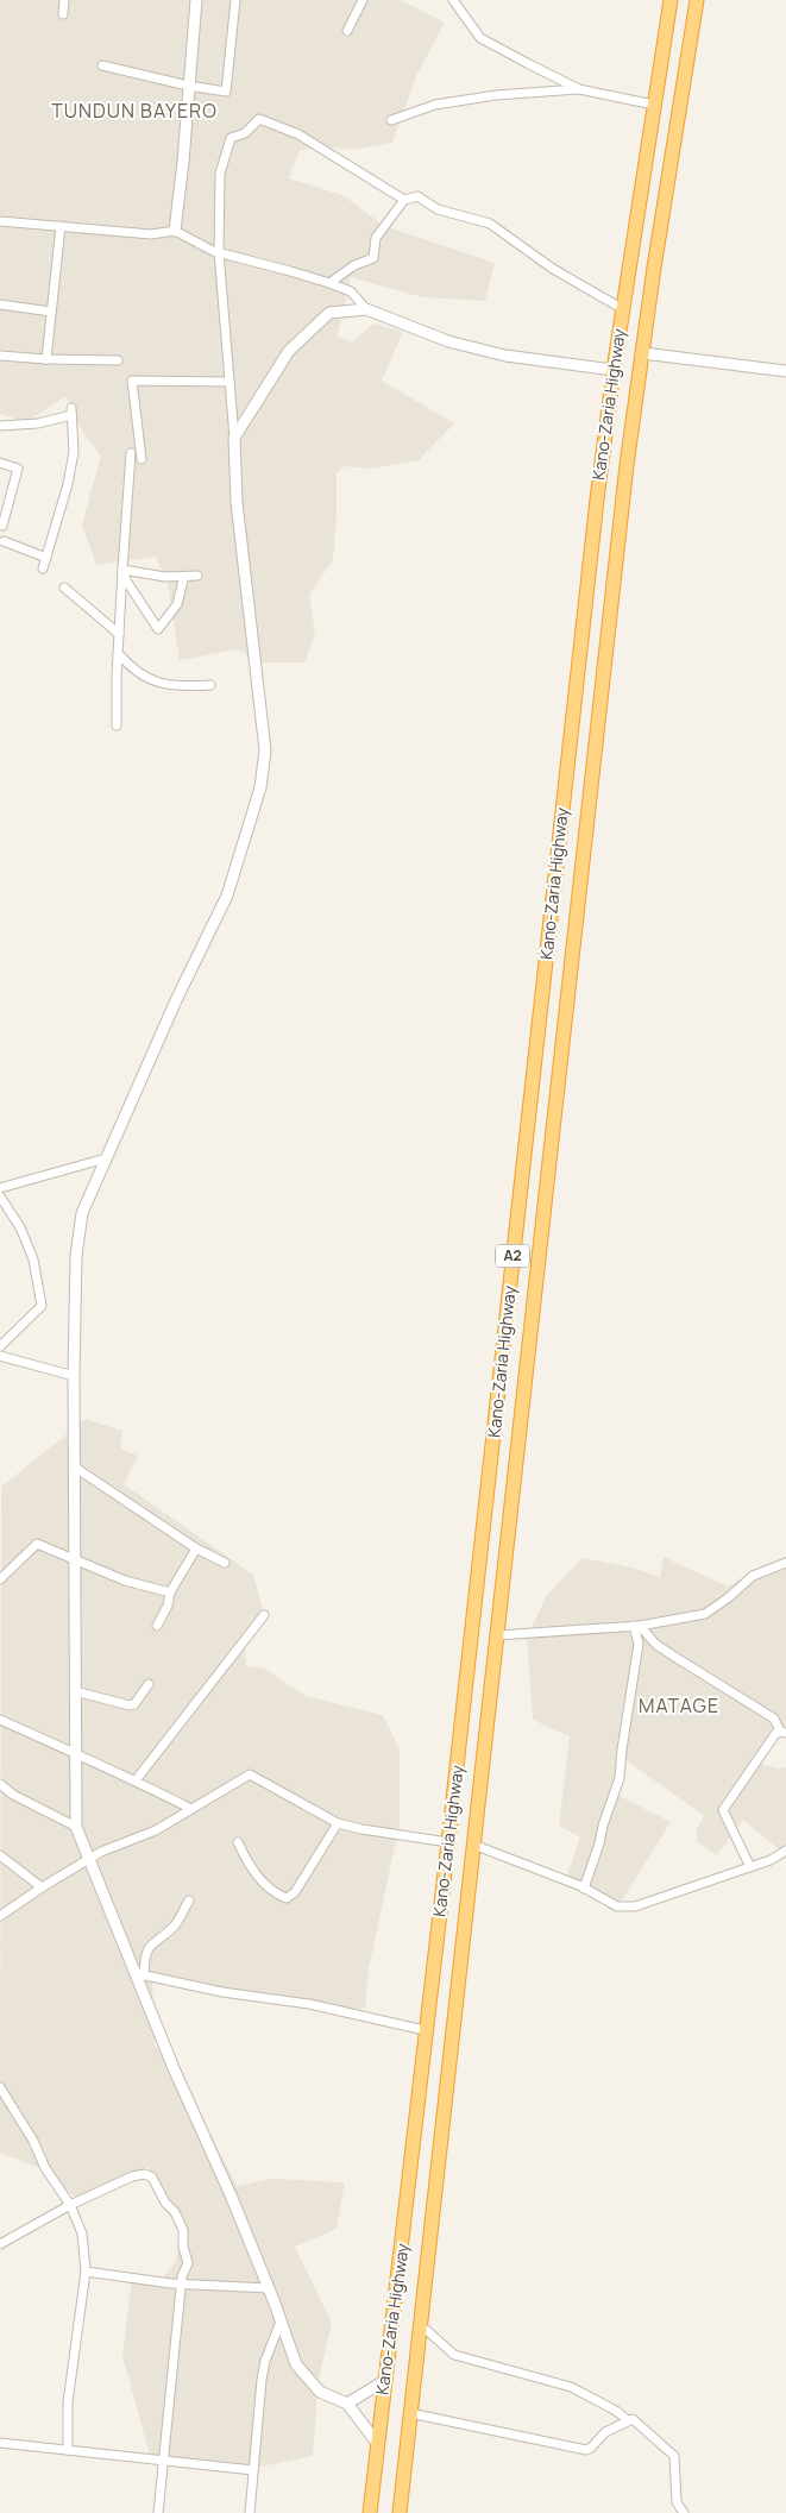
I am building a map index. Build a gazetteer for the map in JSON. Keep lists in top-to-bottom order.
{
  "streets": {
    "highway": ["Kano-Zaria Highway", "A2"]
  },
  "districts": ["TUNDUN BAYERO", "MATAGE"]
}
